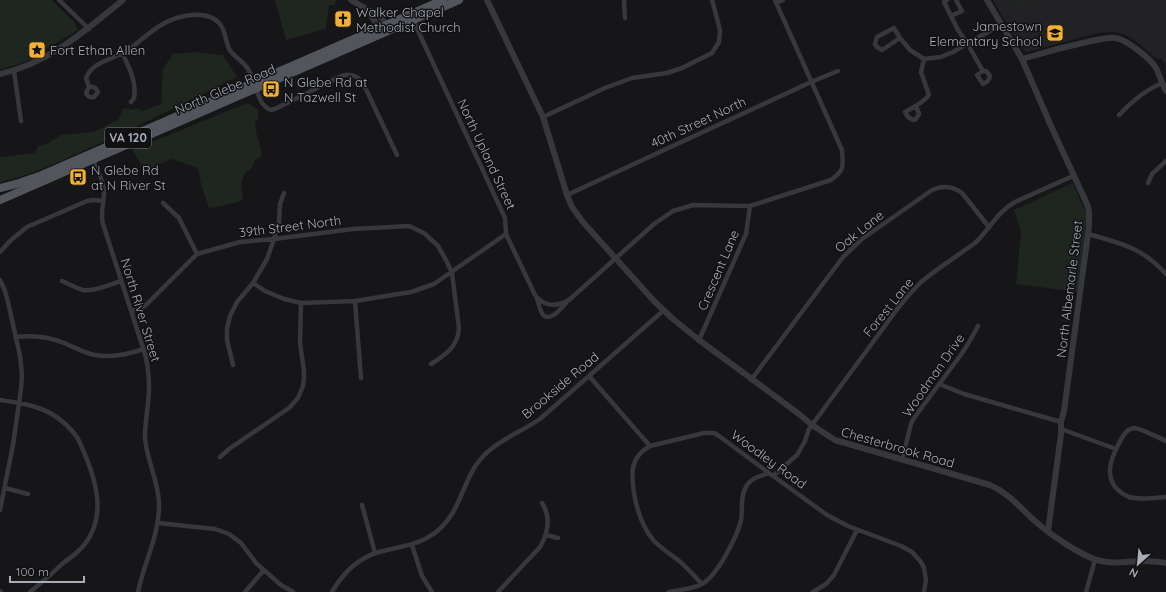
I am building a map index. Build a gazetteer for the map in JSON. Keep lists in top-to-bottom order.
{
  "streets": {
    "main road": ["North Glebe Road", "VA 120"],
    "street": [
      "40th Street North",
      "North Upland Street",
      "39th Street North",
      "Oak Lane",
      "Crescent Lane",
      "North Albemarle Street",
      "Forest Lane",
      "North River Street",
      "Woodman Drive",
      "Brookside Road",
      "Chesterbrook Road",
      "Woodley Road"
    ]
  },
  "crossings": [
    ["North Glebe Road", "North Upland Street"],
    ["North Glebe Road", "North River Street"],
    ["40th Street North", "North Upland Street"],
    ["40th Street North", "Chesterbrook Road"],
    ["North Upland Street", "Crescent Lane"],
    ["North Upland Street", "Chesterbrook Road"],
    ["39th Street North", "North River Street"],
    ["Oak Lane", "Forest Lane"],
    ["Oak Lane", "Chesterbrook Road"],
    ["Crescent Lane", "Chesterbrook Road"],
    ["North Albemarle Street", "Forest Lane"],
    ["North Albemarle Street", "Chesterbrook Road"],
    ["Forest Lane", "Chesterbrook Road"],
    ["Forest Lane", "Woodley Road"],
    ["Woodman Drive", "Chesterbrook Road"],
    ["Brookside Road", "Chesterbrook Road"]
  ],
  "places": {
    "church": ["Walker Chapel Methodist Church"],
    "school or university": ["Jamestown Elementary School"],
    "place": ["Fort Ethan Allen"],
    "bus stop": ["N Glebe Rd at N Tazwell St", "N Glebe Rd at N River St"]
  },
  "scale_bar": "100 m",
  "north": "bottom left"
}
